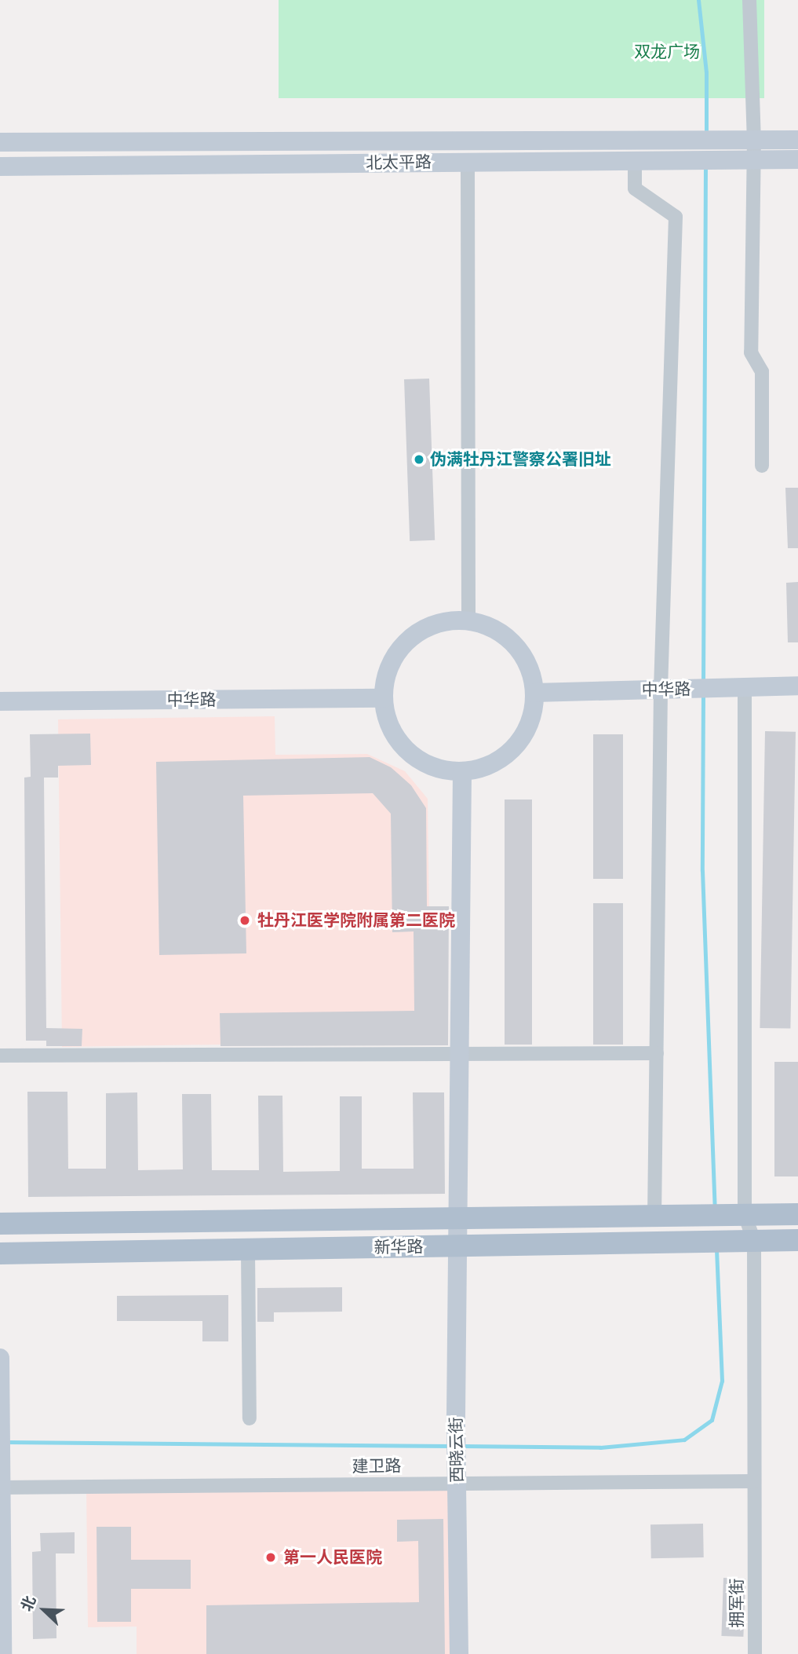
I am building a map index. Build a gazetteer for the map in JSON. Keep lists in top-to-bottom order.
{
  "streets": {
    "main road": ["新华路"],
    "street": [
      "北太平路",
      "中华路",
      "西晓云街",
      "建卫路",
      "拥军街"
    ]
  },
  "crossings": [
    ["中华路", "西晓云街"],
    ["中华路", "拥军街"],
    ["新华路", "西晓云街"],
    ["新华路", "拥军街"],
    ["西晓云街", "建卫路"],
    ["建卫路", "拥军街"]
  ],
  "parks": ["双龙广场"],
  "places": ["伪满牡丹江警察公署旧址", "牡丹江医学院附属第二医院", "第一人民医院"],
  "north": "top left"
}
